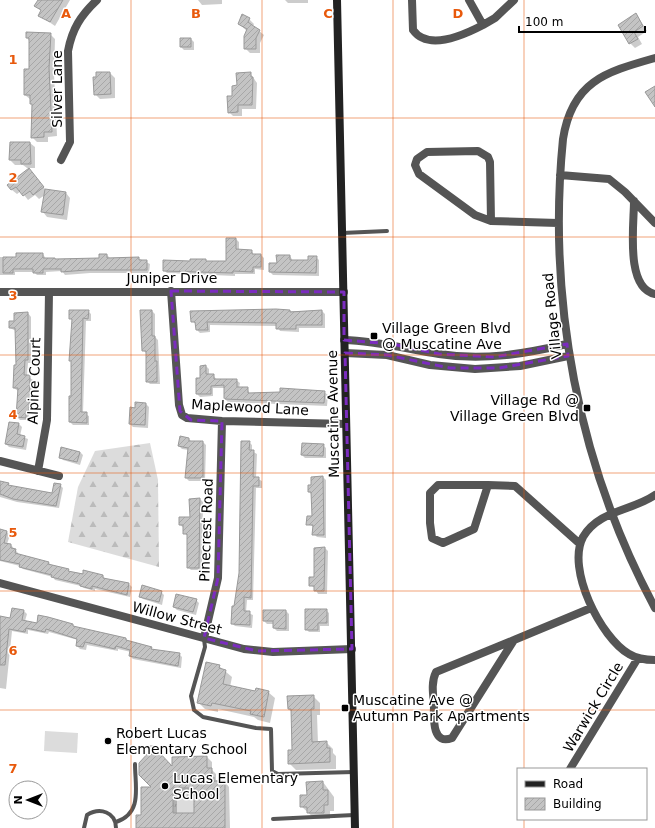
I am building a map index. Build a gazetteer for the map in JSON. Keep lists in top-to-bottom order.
{
  "streets": {
    "main road": ["Muscatine Avenue"],
    "street": [
      "Silver Lane",
      "Juniper Drive",
      "Village Road",
      "Alpine Court",
      "Maplewood Lane",
      "Pinecrest Road",
      "Willow Street",
      "Warwick Circle"
    ]
  },
  "crossings": [
    ["Juniper Drive", "Alpine Court"],
    ["Juniper Drive", "Maplewood Lane"],
    ["Juniper Drive", "Muscatine Avenue"],
    ["Maplewood Lane", "Muscatine Avenue"],
    ["Maplewood Lane", "Pinecrest Road"],
    ["Muscatine Avenue", "Willow Street"],
    ["Pinecrest Road", "Willow Street"]
  ],
  "places": {
    "transit": ["Village Green Blvd @ Muscatine Ave", "Village Rd @ Village Green Blvd", "Muscatine Ave @ Autumn Park Apartments"],
    "other": ["Robert Lucas Elementary School", "Lucas Elementary School"]
  },
  "legend": ["Road", "Building"],
  "scale_bar": "100 m",
  "north": "left",
  "grid": {
    "columns": [
      "A",
      "B",
      "C",
      "D"
    ],
    "rows": [
      "1",
      "2",
      "3",
      "4",
      "5",
      "6",
      "7"
    ]
  }
}
